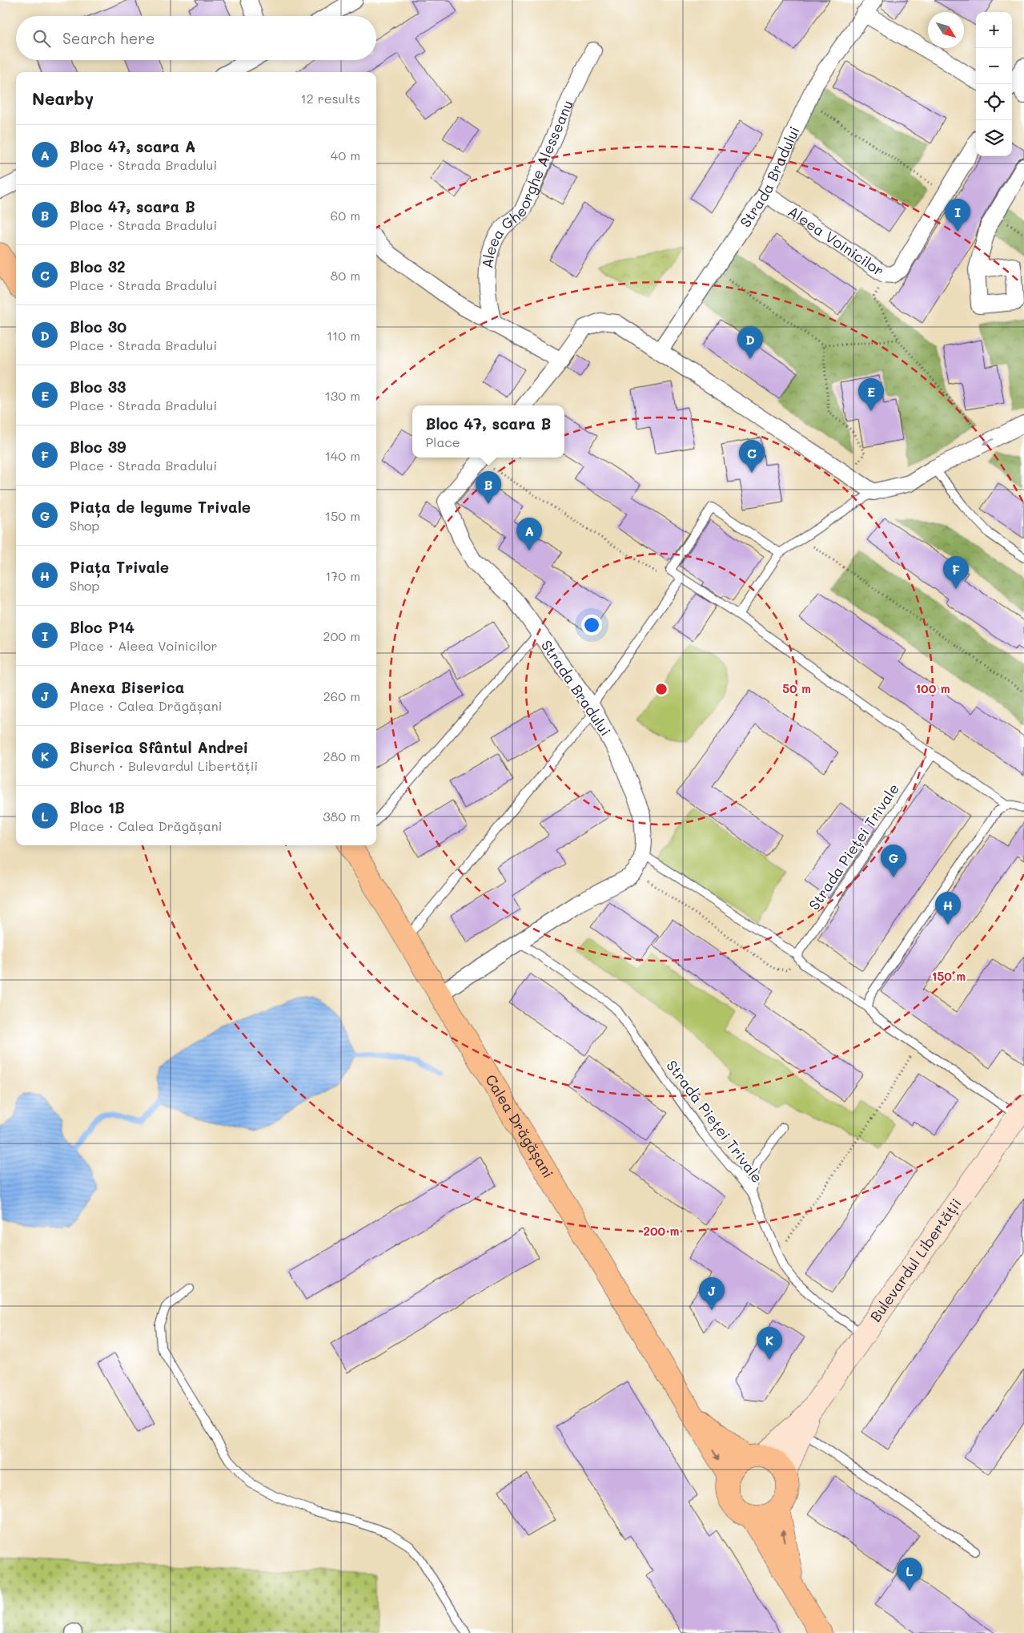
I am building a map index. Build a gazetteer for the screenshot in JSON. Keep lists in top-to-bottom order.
{
  "streets": {
    "main road": ["Calea Drăgășani", "Bulevardul Libertății"],
    "street": ["Strada Bradului", "Aleea Gheorghe Alesseanu", "Aleea Voinicilor"],
    "lane": ["Strada Pieței Trivale"]
  },
  "crossings": [
    ["Strada Bradului", "Aleea Voinicilor"],
    ["Strada Pieței Trivale", "Bulevardul Libertății"],
    ["Calea Drăgășani", "Bulevardul Libertății"]
  ],
  "north": "bottom right",
  "page": {
    "map_buttons": ["+", "−"],
    "search": "Search here",
    "heading": ["Nearby", "12 results"],
    "list": [
      {
        "mark": "A",
        "name": "Bloc 47, scara A",
        "note": "Place · Strada Bradului",
        "value": "40 m"
      },
      {
        "mark": "B",
        "name": "Bloc 47, scara B",
        "note": "Place · Strada Bradului",
        "value": "60 m"
      },
      {
        "mark": "C",
        "name": "Bloc 32",
        "note": "Place · Strada Bradului",
        "value": "80 m"
      },
      {
        "mark": "D",
        "name": "Bloc 30",
        "note": "Place · Strada Bradului",
        "value": "110 m"
      },
      {
        "mark": "E",
        "name": "Bloc 33",
        "note": "Place · Strada Bradului",
        "value": "130 m"
      },
      {
        "mark": "F",
        "name": "Bloc 39",
        "note": "Place · Strada Bradului",
        "value": "140 m"
      },
      {
        "mark": "G",
        "name": "Piața de legume Trivale",
        "note": "Shop",
        "value": "150 m"
      },
      {
        "mark": "H",
        "name": "Piața Trivale",
        "note": "Shop",
        "value": "170 m"
      },
      {
        "mark": "I",
        "name": "Bloc P14",
        "note": "Place · Aleea Voinicilor",
        "value": "200 m"
      },
      {
        "mark": "J",
        "name": "Anexa Biserica",
        "note": "Place · Calea Drăgășani",
        "value": "260 m"
      },
      {
        "mark": "K",
        "name": "Biserica Sfântul Andrei",
        "note": "Church · Bulevardul Libertății",
        "value": "280 m"
      },
      {
        "mark": "L",
        "name": "Bloc 1B",
        "note": "Place · Calea Drăgășani",
        "value": "380 m"
      }
    ],
    "pins": [
      "I",
      "D",
      "E",
      "C",
      "B",
      "A",
      "F",
      "G",
      "H",
      "J",
      "K",
      "L"
    ],
    "popup": ["Bloc 47, scara B", "Place"]
  },
  "rings": [
    "50 m",
    "100 m",
    "150 m",
    "200 m"
  ]
}
